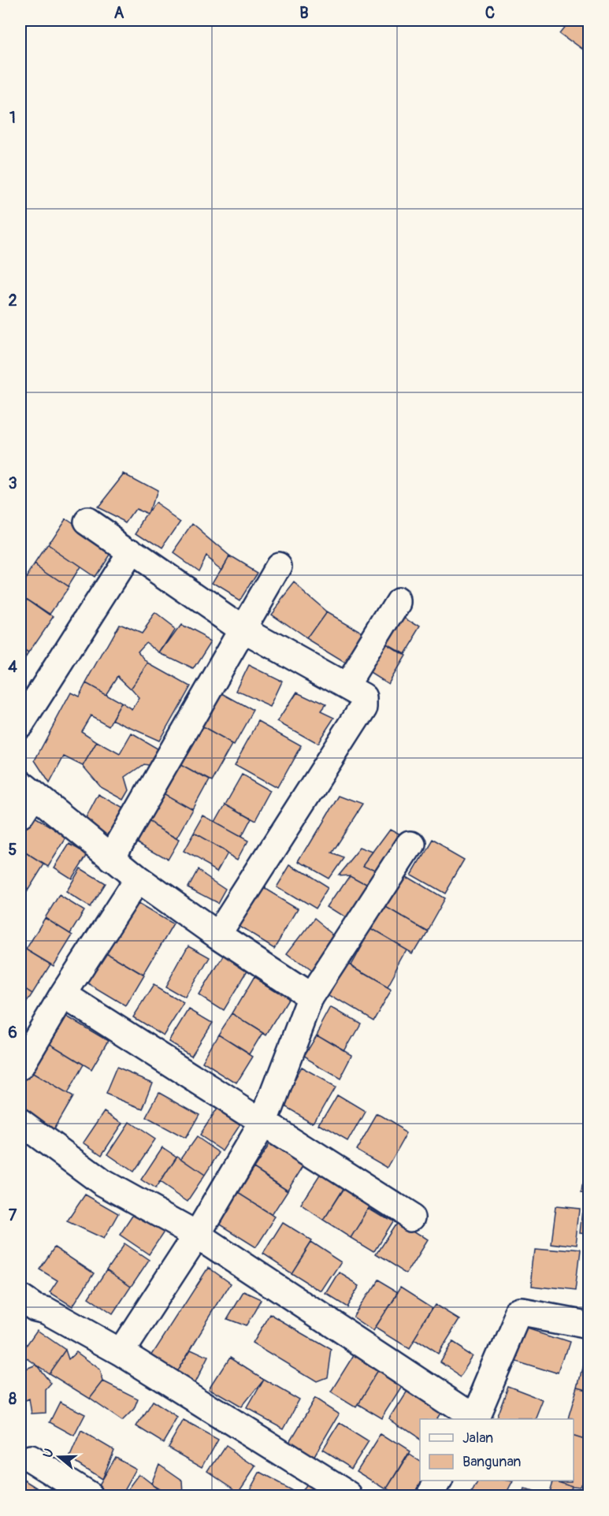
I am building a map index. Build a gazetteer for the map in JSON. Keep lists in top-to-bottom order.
{
  "legend": ["Jalan", "Bangunan"],
  "north": "left",
  "grid": {
    "columns": ["A", "B", "C"],
    "rows": [
      "1",
      "2",
      "3",
      "4",
      "5",
      "6",
      "7",
      "8"
    ]
  }
}
